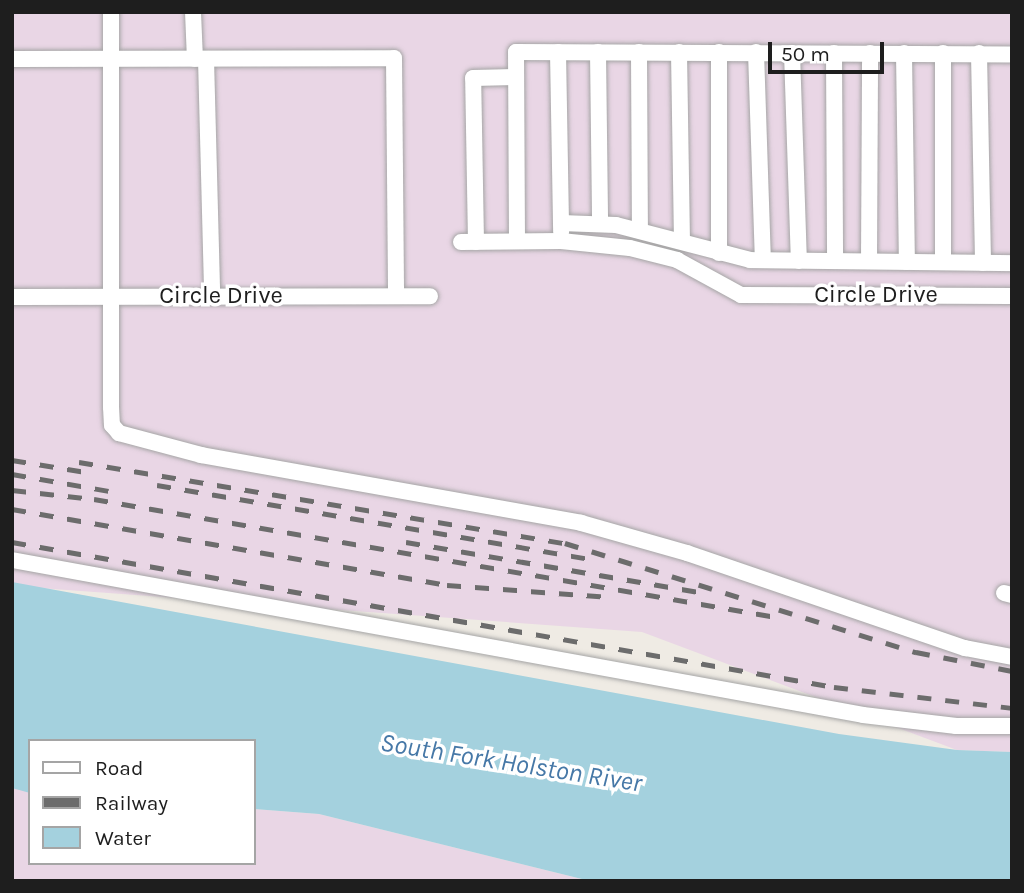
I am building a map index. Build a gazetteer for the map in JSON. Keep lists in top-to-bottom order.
{
  "streets": {
    "lane": ["Circle Drive"]
  },
  "water": ["South Fork Holston River"],
  "legend": ["Road", "Railway", "Water"],
  "scale_bar": "50 m"
}
